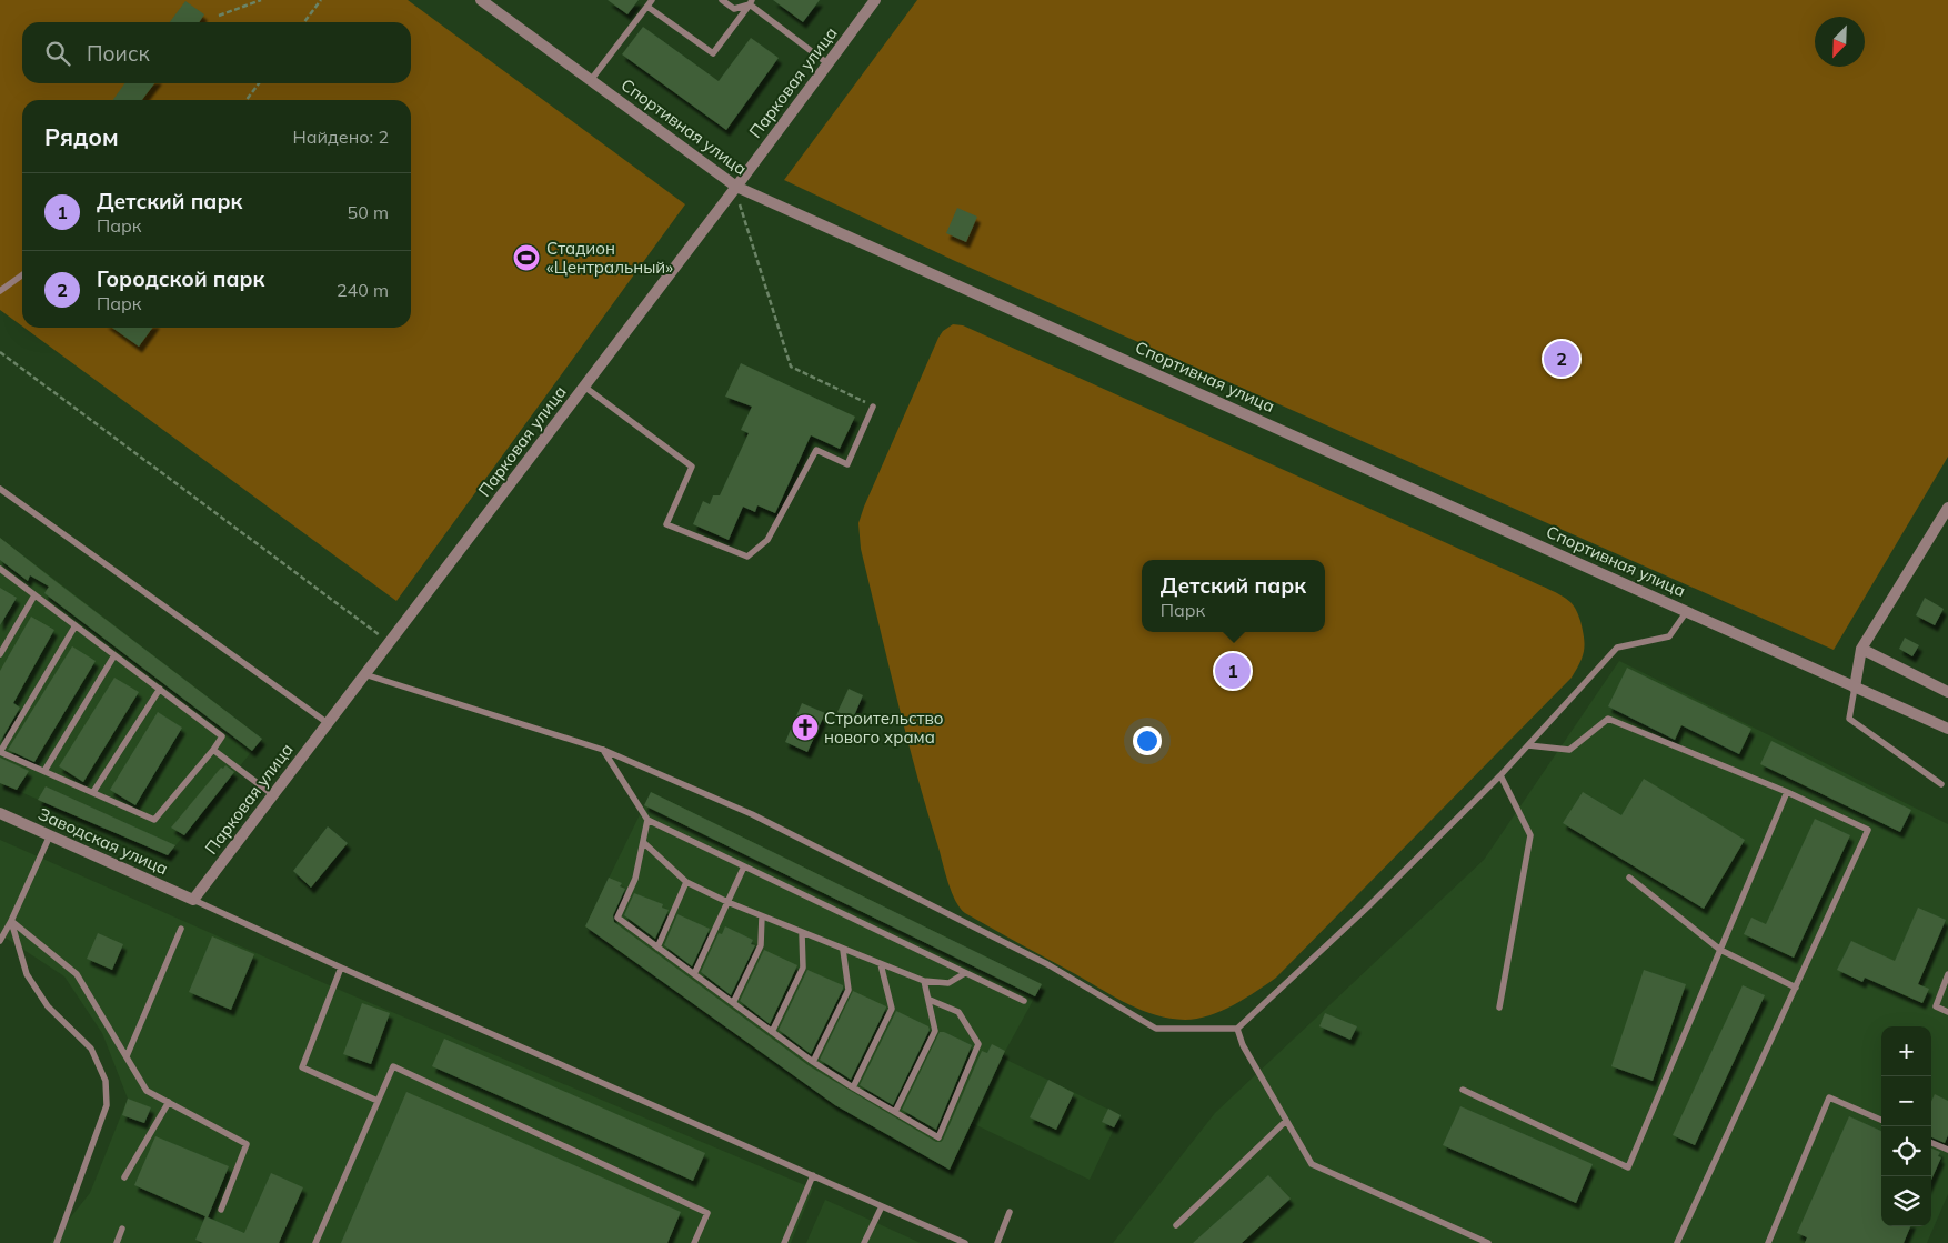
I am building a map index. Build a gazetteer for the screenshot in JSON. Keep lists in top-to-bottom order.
{
  "streets": {
    "street": ["Парковая улица", "Спортивная улица", "Заводская улица"]
  },
  "crossings": [
    ["Парковая улица", "Спортивная улица"],
    ["Парковая улица", "Заводская улица"]
  ],
  "places": {
    "sports": ["Стадион «Центральный»"],
    "church": ["Строительство нового храма"]
  },
  "north": "bottom left",
  "page": {
    "search": "Поиск",
    "heading": ["Рядом", "Найдено: 2"],
    "list": [
      {
        "mark": "1",
        "name": "Детский парк",
        "note": "Парк",
        "value": "50 m"
      },
      {
        "mark": "2",
        "name": "Городской парк",
        "note": "Парк",
        "value": "240 m"
      }
    ],
    "pins": ["2", "1"],
    "popup": ["Детский парк", "Парк"],
    "map_buttons": ["+", "−"]
  }
}
